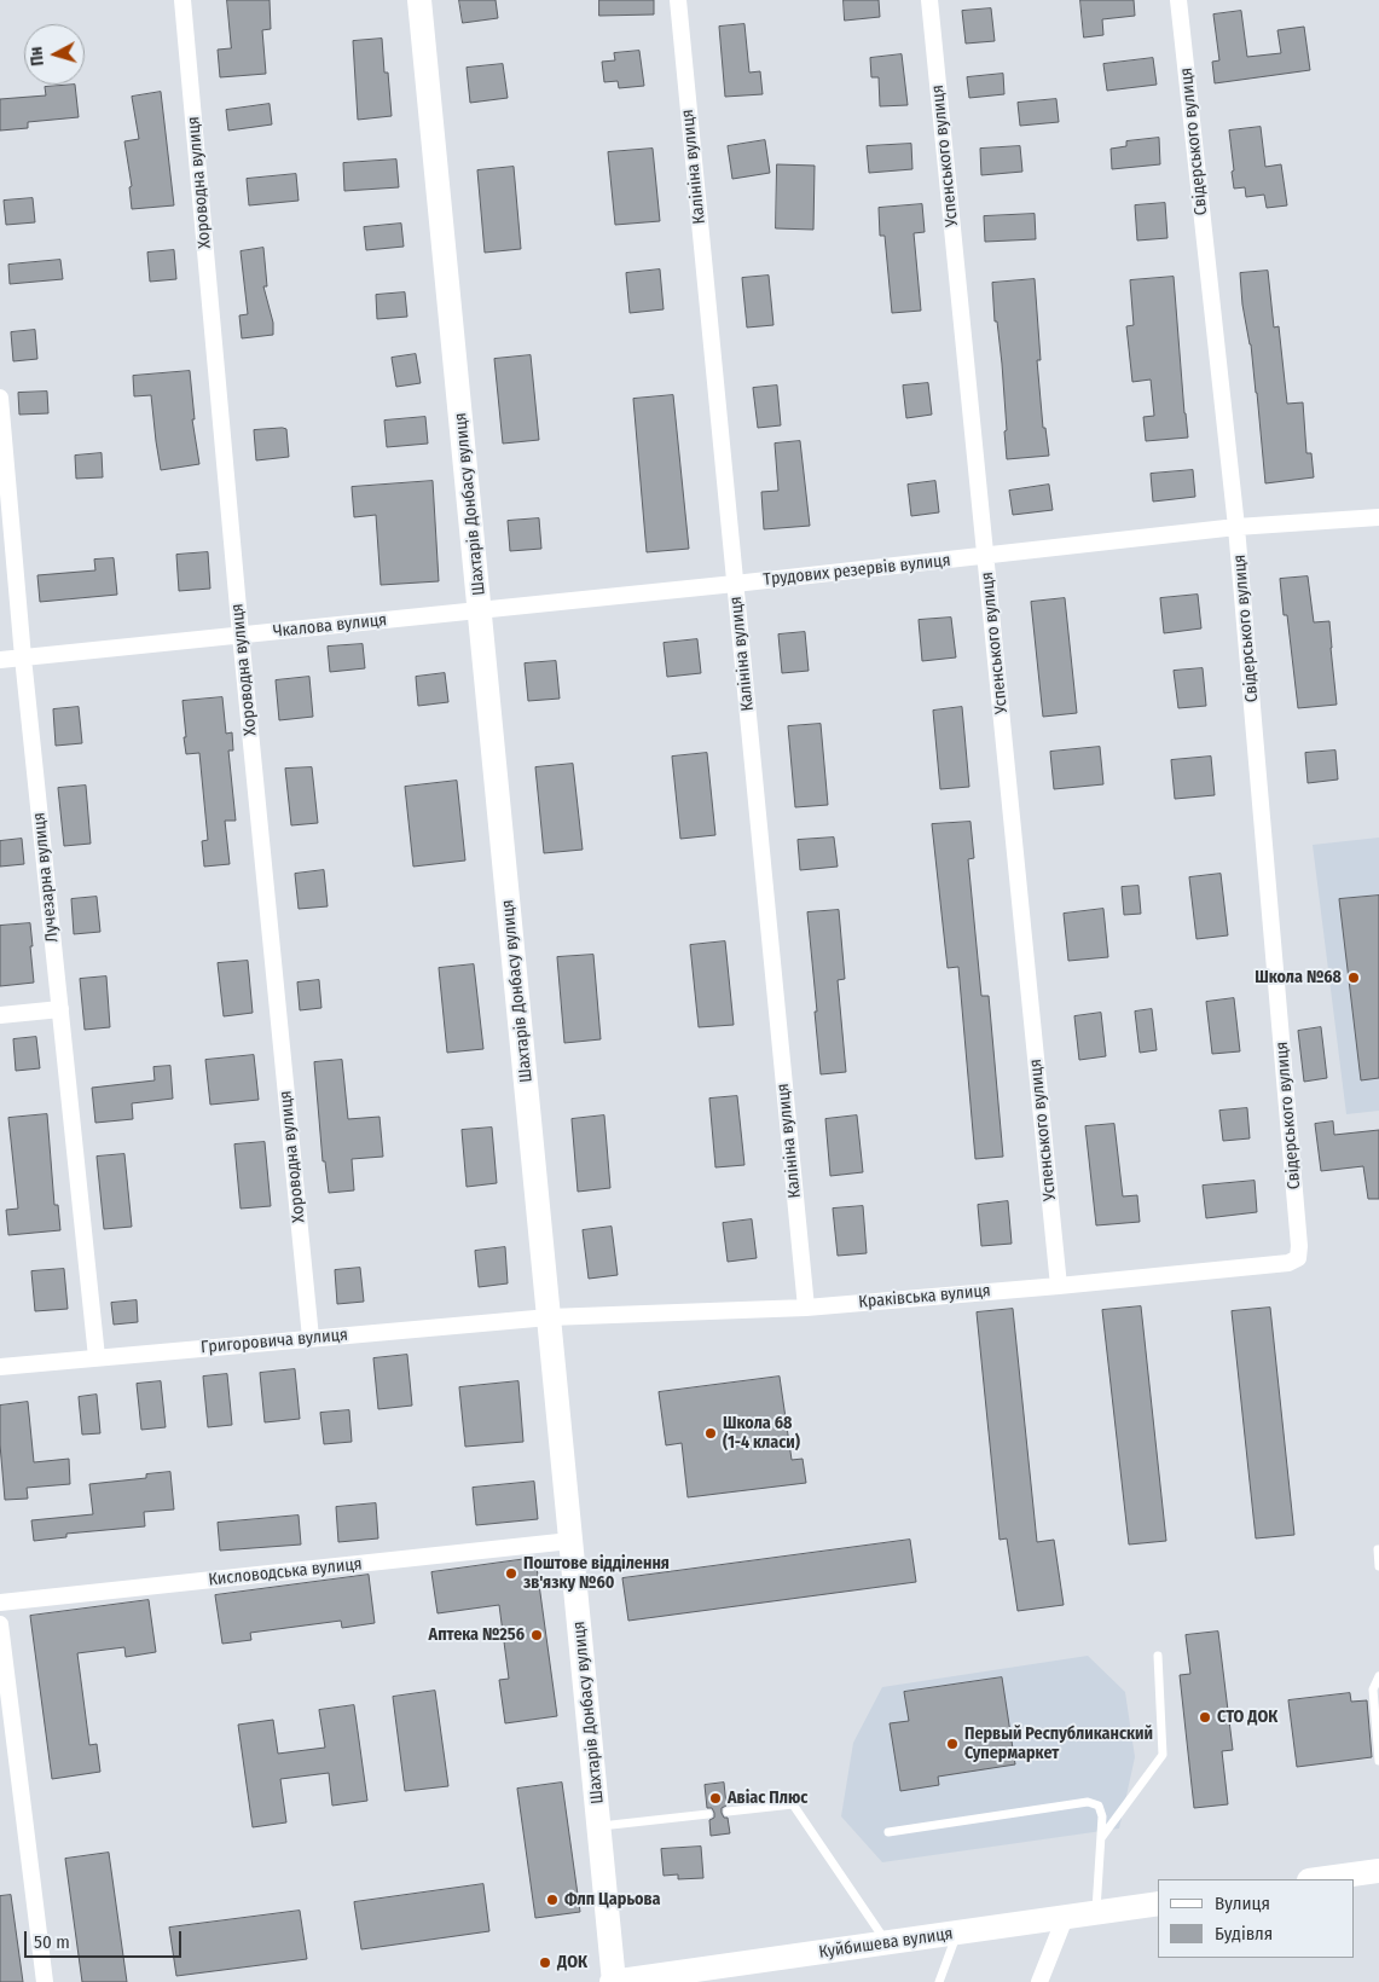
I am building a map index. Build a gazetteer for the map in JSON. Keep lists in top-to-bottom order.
{
  "streets": {
    "street": [
      "Свідерського вулиця",
      "Успенського вулиця",
      "Калініна вулиця",
      "Хороводна вулиця",
      "Шахтарів Донбасу вулиця",
      "Трудових резервів вулиця",
      "Чкалова вулиця",
      "Лучезарна вулиця",
      "Краківська вулиця",
      "Григоровича вулиця",
      "Кисловодська вулиця",
      "Куйбишева вулиця"
    ]
  },
  "crossings": [
    ["Свідерського вулиця", "Трудових резервів вулиця"],
    ["Свідерського вулиця", "Краківська вулиця"],
    ["Успенського вулиця", "Трудових резервів вулиця"],
    ["Успенського вулиця", "Краківська вулиця"],
    ["Калініна вулиця", "Трудових резервів вулиця"],
    ["Калініна вулиця", "Краківська вулиця"],
    ["Хороводна вулиця", "Чкалова вулиця"],
    ["Хороводна вулиця", "Григоровича вулиця"],
    ["Шахтарів Донбасу вулиця", "Трудових резервів вулиця"],
    ["Шахтарів Донбасу вулиця", "Чкалова вулиця"],
    ["Шахтарів Донбасу вулиця", "Краківська вулиця"],
    ["Шахтарів Донбасу вулиця", "Григоровича вулиця"],
    ["Шахтарів Донбасу вулиця", "Кисловодська вулиця"],
    ["Шахтарів Донбасу вулиця", "Куйбишева вулиця"],
    ["Трудових резервів вулиця", "Чкалова вулиця"],
    ["Чкалова вулиця", "Лучезарна вулиця"],
    ["Лучезарна вулиця", "Григоровича вулиця"],
    ["Краківська вулиця", "Григоровича вулиця"]
  ],
  "places": [
    "Школа №68",
    "Школа 68 (1-4 класи)",
    "Поштове відділення зв'язку №60",
    "Аптека №256",
    "СТО ДОК",
    "Первый Республиканский Супермаркет",
    "Авіас Плюс",
    "Флп Царьова",
    "ДОК"
  ],
  "legend": ["Вулиця", "Будівля"],
  "scale_bar": "50 m",
  "north": "left"
}
